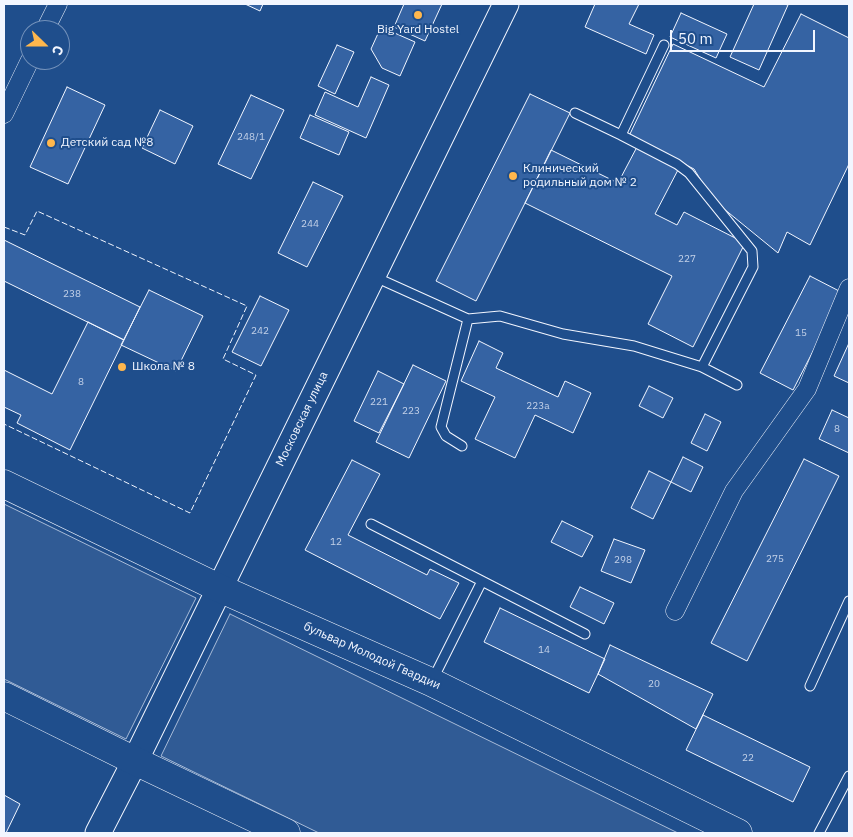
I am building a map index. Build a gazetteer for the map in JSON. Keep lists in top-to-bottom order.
{
  "streets": {
    "main road": ["Московская улица", "бульвар Молодой Гвардии"]
  },
  "crossings": [
    ["Московская улица", "бульвар Молодой Гвардии"]
  ],
  "places": [
    "Big Yard Hostel",
    "Детский сад №8",
    "Клинический родильный дом № 2",
    "Школа № 8"
  ],
  "house_numbers": [
    "248/1",
    "244",
    "227",
    "238",
    "242",
    "15",
    "8",
    "221",
    "223a",
    "223",
    "8",
    "12",
    "275",
    "298",
    "14",
    "20",
    "22"
  ],
  "scale_bar": "50 m",
  "north": "right"
}
